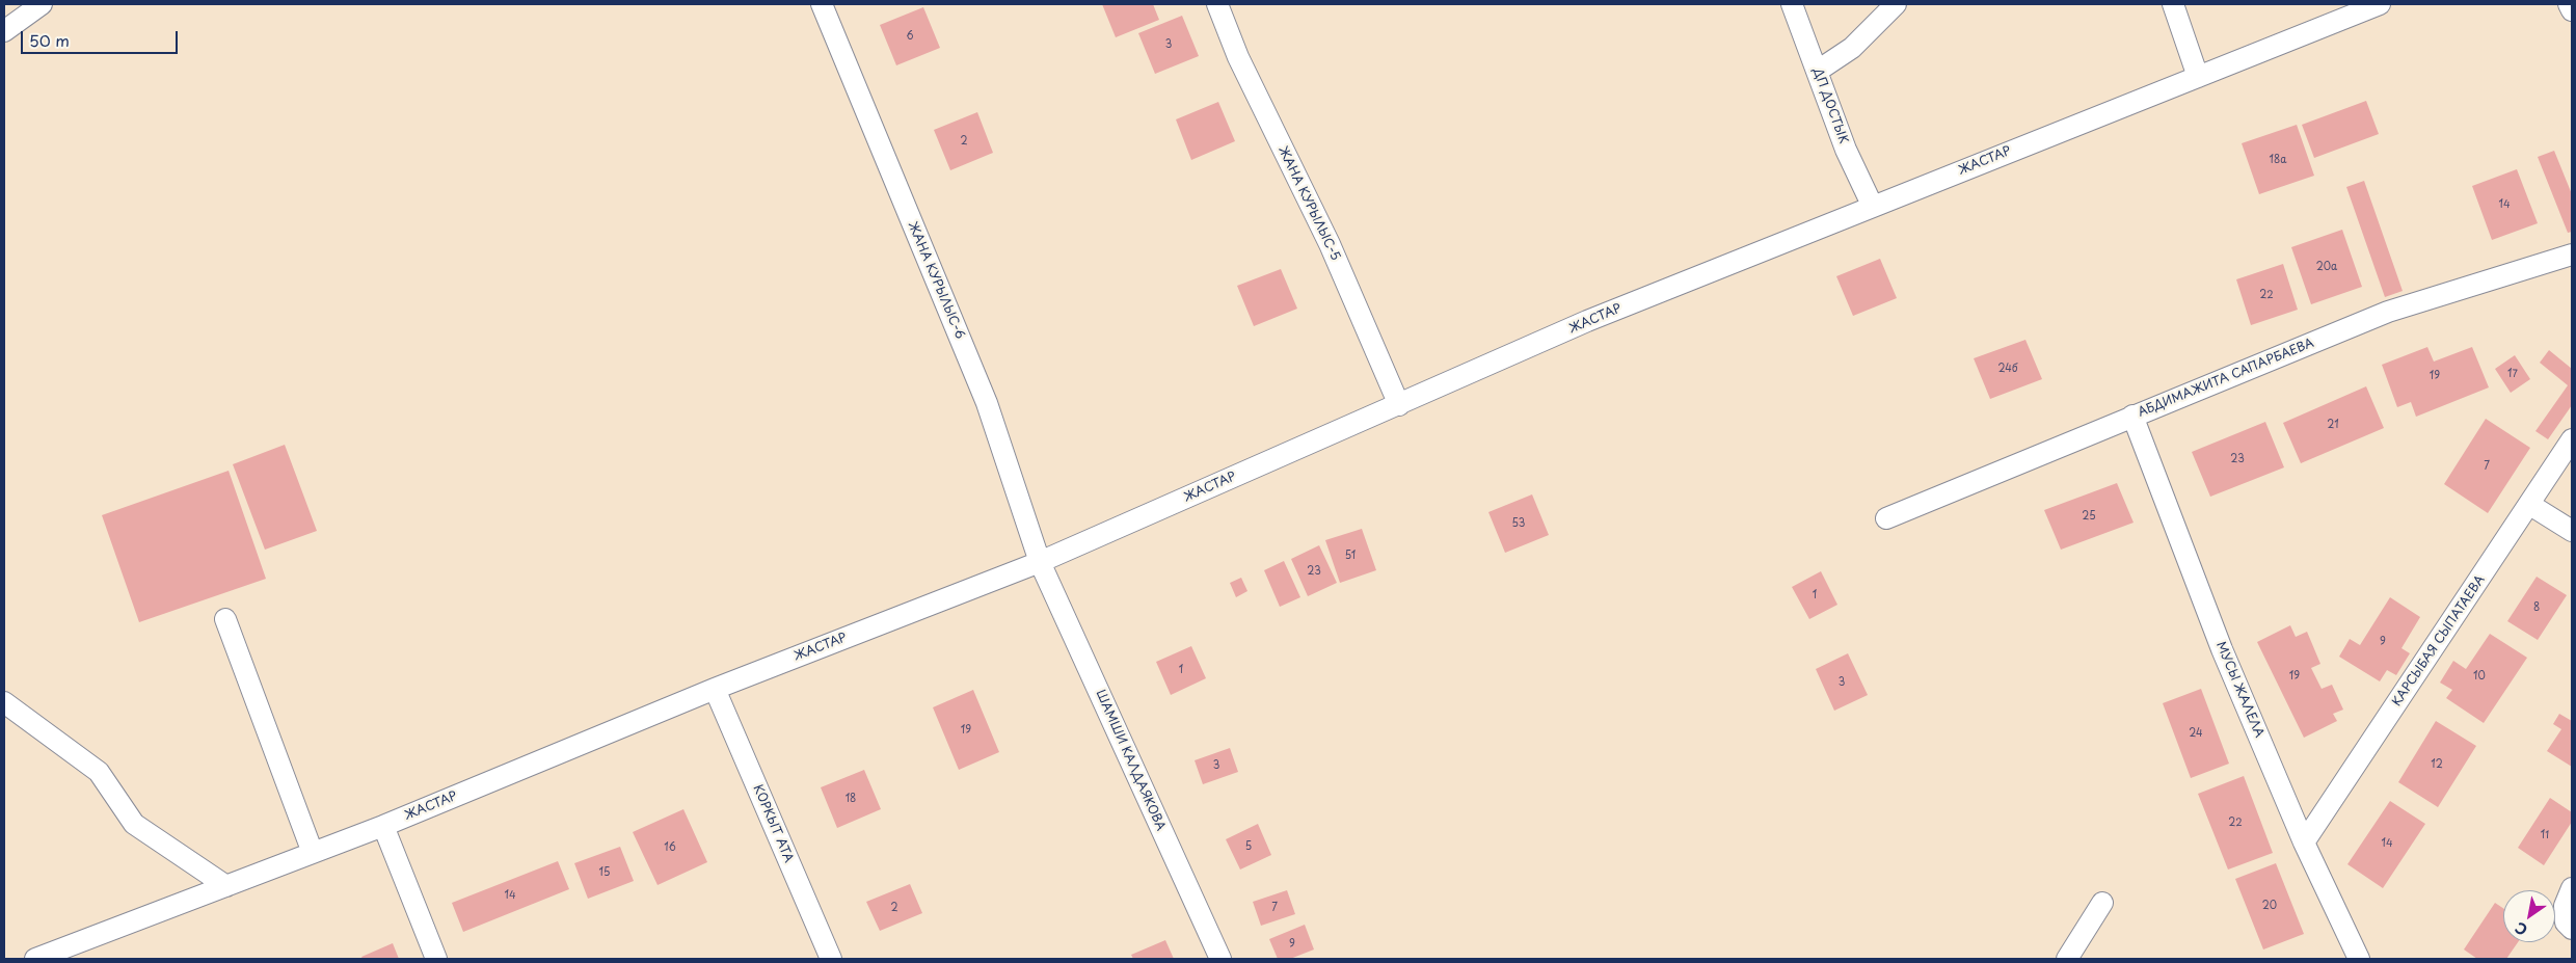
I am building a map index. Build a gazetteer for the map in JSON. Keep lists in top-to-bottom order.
{
  "streets": {
    "street": [
      "ДП ДОСТЫК",
      "ЖАСТАР",
      "ЖАНА КУРЫЛЫС-5",
      "ЖАНА КУРЫЛЫС-6",
      "АБДИМАЖИТА САПАРБАЕВА",
      "КАРСЫБАЯ СЫПАТАЕВА",
      "МУСЫ ЖАЛЕЛА",
      "ШАМШИ КАЛДАЯКОВА",
      "КОРКЫТ АТА"
    ]
  },
  "crossings": [
    ["ДП ДОСТЫК", "ЖАСТАР"],
    ["ЖАСТАР", "ЖАНА КУРЫЛЫС-5"],
    ["ЖАСТАР", "ЖАНА КУРЫЛЫС-6"],
    ["ЖАСТАР", "ШАМШИ КАЛДАЯКОВА"],
    ["ЖАСТАР", "КОРКЫТ АТА"],
    ["ЖАНА КУРЫЛЫС-6", "ШАМШИ КАЛДАЯКОВА"],
    ["АБДИМАЖИТА САПАРБАЕВА", "МУСЫ ЖАЛЕЛА"],
    ["КАРСЫБАЯ СЫПАТАЕВА", "МУСЫ ЖАЛЕЛА"]
  ],
  "house_numbers": [
    "6",
    "3",
    "2",
    "18а",
    "14",
    "20а",
    "22",
    "24б",
    "17",
    "19",
    "21",
    "23",
    "7",
    "25",
    "53",
    "51",
    "23",
    "1",
    "8",
    "9",
    "1",
    "19",
    "10",
    "3",
    "19",
    "24",
    "12",
    "3",
    "18",
    "22",
    "11",
    "14",
    "5",
    "16",
    "15",
    "14",
    "20",
    "2",
    "7",
    "9"
  ],
  "scale_bar": "50 m",
  "north": "bottom left"
}
